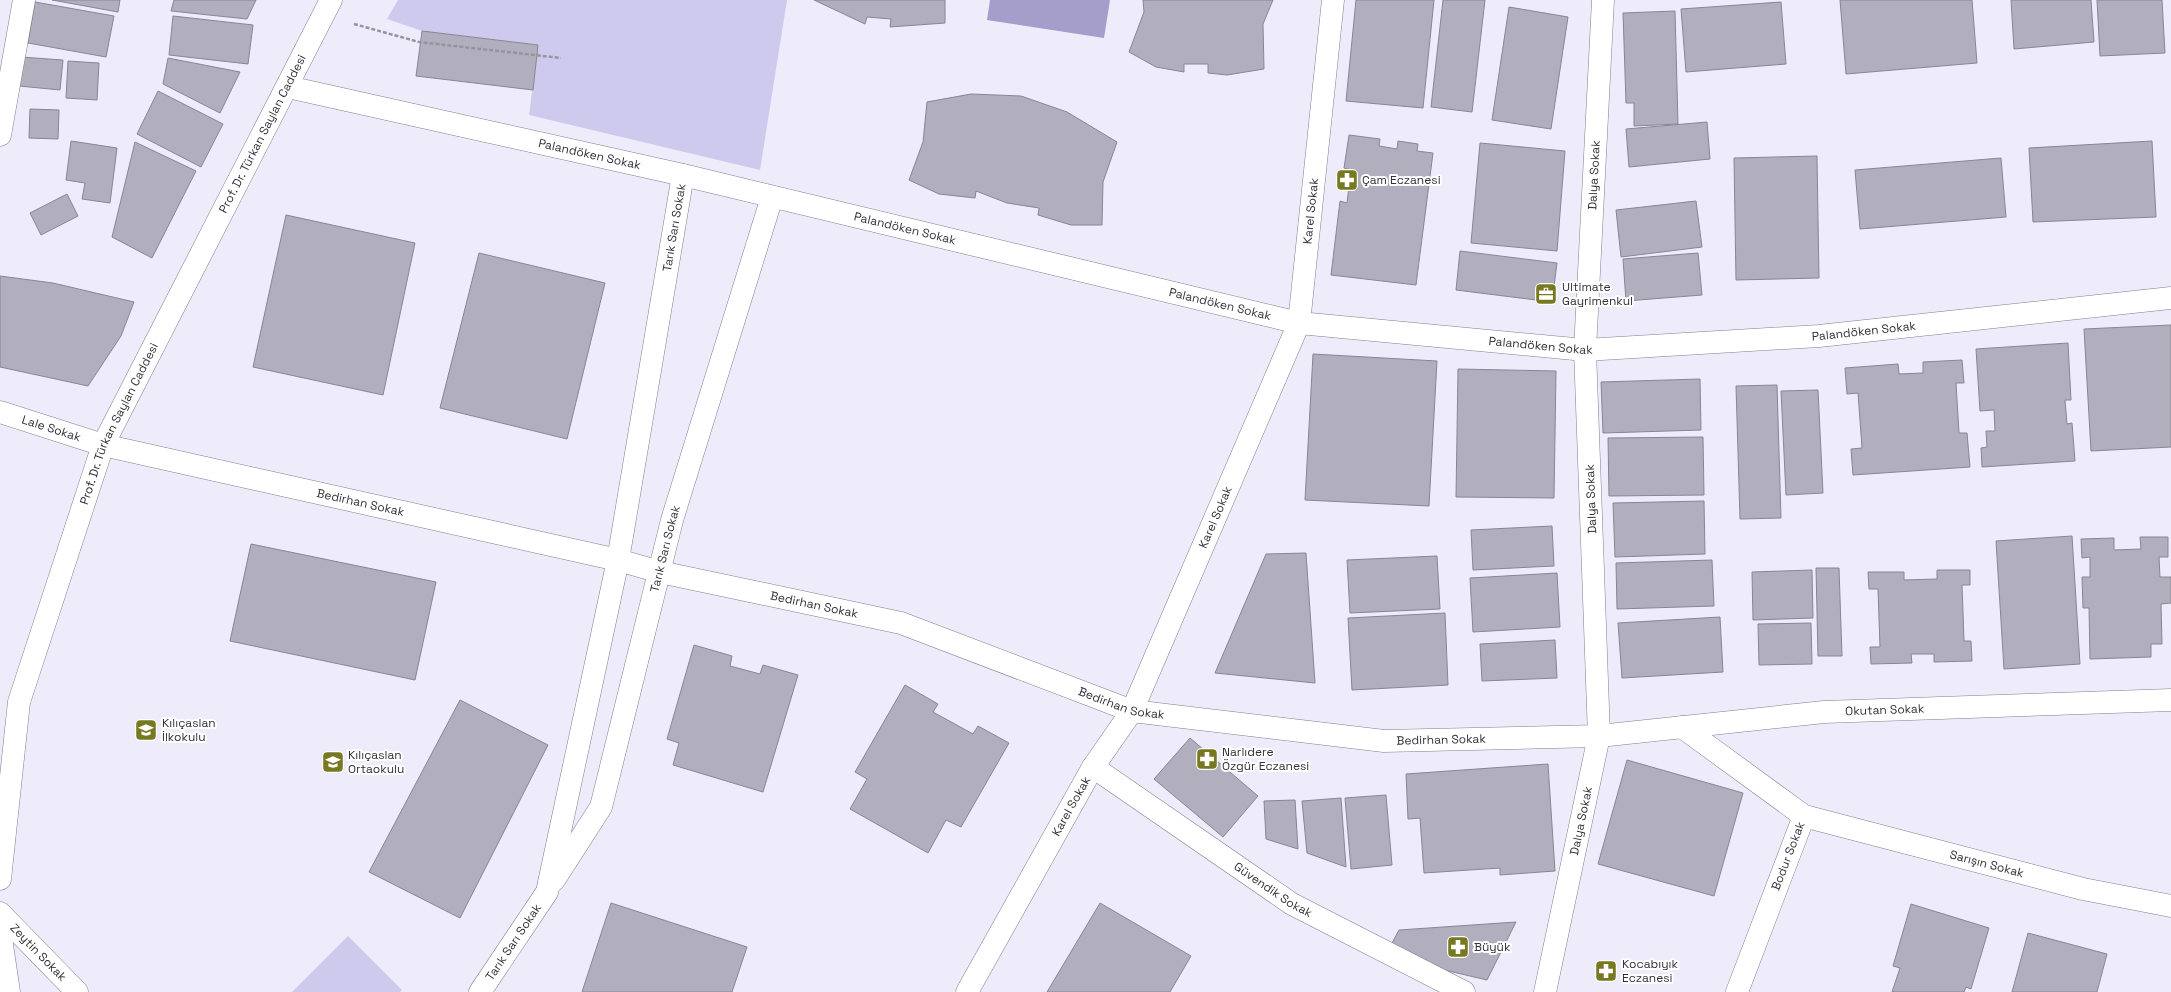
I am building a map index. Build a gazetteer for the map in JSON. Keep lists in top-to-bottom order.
{
  "streets": {
    "street": [
      "Prof. Dr. Türkan Saylan Caddesi",
      "Palandöken Sokak",
      "Dalya Sokak",
      "Karel Sokak",
      "Tarık Sarı Sokak",
      "Lale Sokak",
      "Bedirhan Sokak",
      "Okutan Sokak",
      "Bodur Sokak",
      "Sarışın Sokak",
      "Güvendik Sokak",
      "Zeytin Sokak"
    ]
  },
  "crossings": [
    ["Prof. Dr. Türkan Saylan Caddesi", "Palandöken Sokak"],
    ["Prof. Dr. Türkan Saylan Caddesi", "Lale Sokak"],
    ["Prof. Dr. Türkan Saylan Caddesi", "Bedirhan Sokak"],
    ["Palandöken Sokak", "Dalya Sokak"],
    ["Palandöken Sokak", "Karel Sokak"],
    ["Palandöken Sokak", "Tarık Sarı Sokak"],
    ["Dalya Sokak", "Bedirhan Sokak"],
    ["Dalya Sokak", "Okutan Sokak"],
    ["Karel Sokak", "Bedirhan Sokak"],
    ["Karel Sokak", "Güvendik Sokak"],
    ["Tarık Sarı Sokak", "Bedirhan Sokak"],
    ["Lale Sokak", "Bedirhan Sokak"],
    ["Bedirhan Sokak", "Okutan Sokak"],
    ["Okutan Sokak", "Bodur Sokak"],
    ["Bodur Sokak", "Sarışın Sokak"]
  ],
  "places": {
    "pharmacy": [
      "Çam Eczanesi",
      "Narlıdere Özgür Eczanesi",
      "Büyük",
      "Kocabıyık Eczanesi"
    ],
    "office": ["Ultimate Gayrimenkul"],
    "school or university": ["Kılıçaslan İlkokulu", "Kılıçaslan Ortaokulu"]
  }
}
